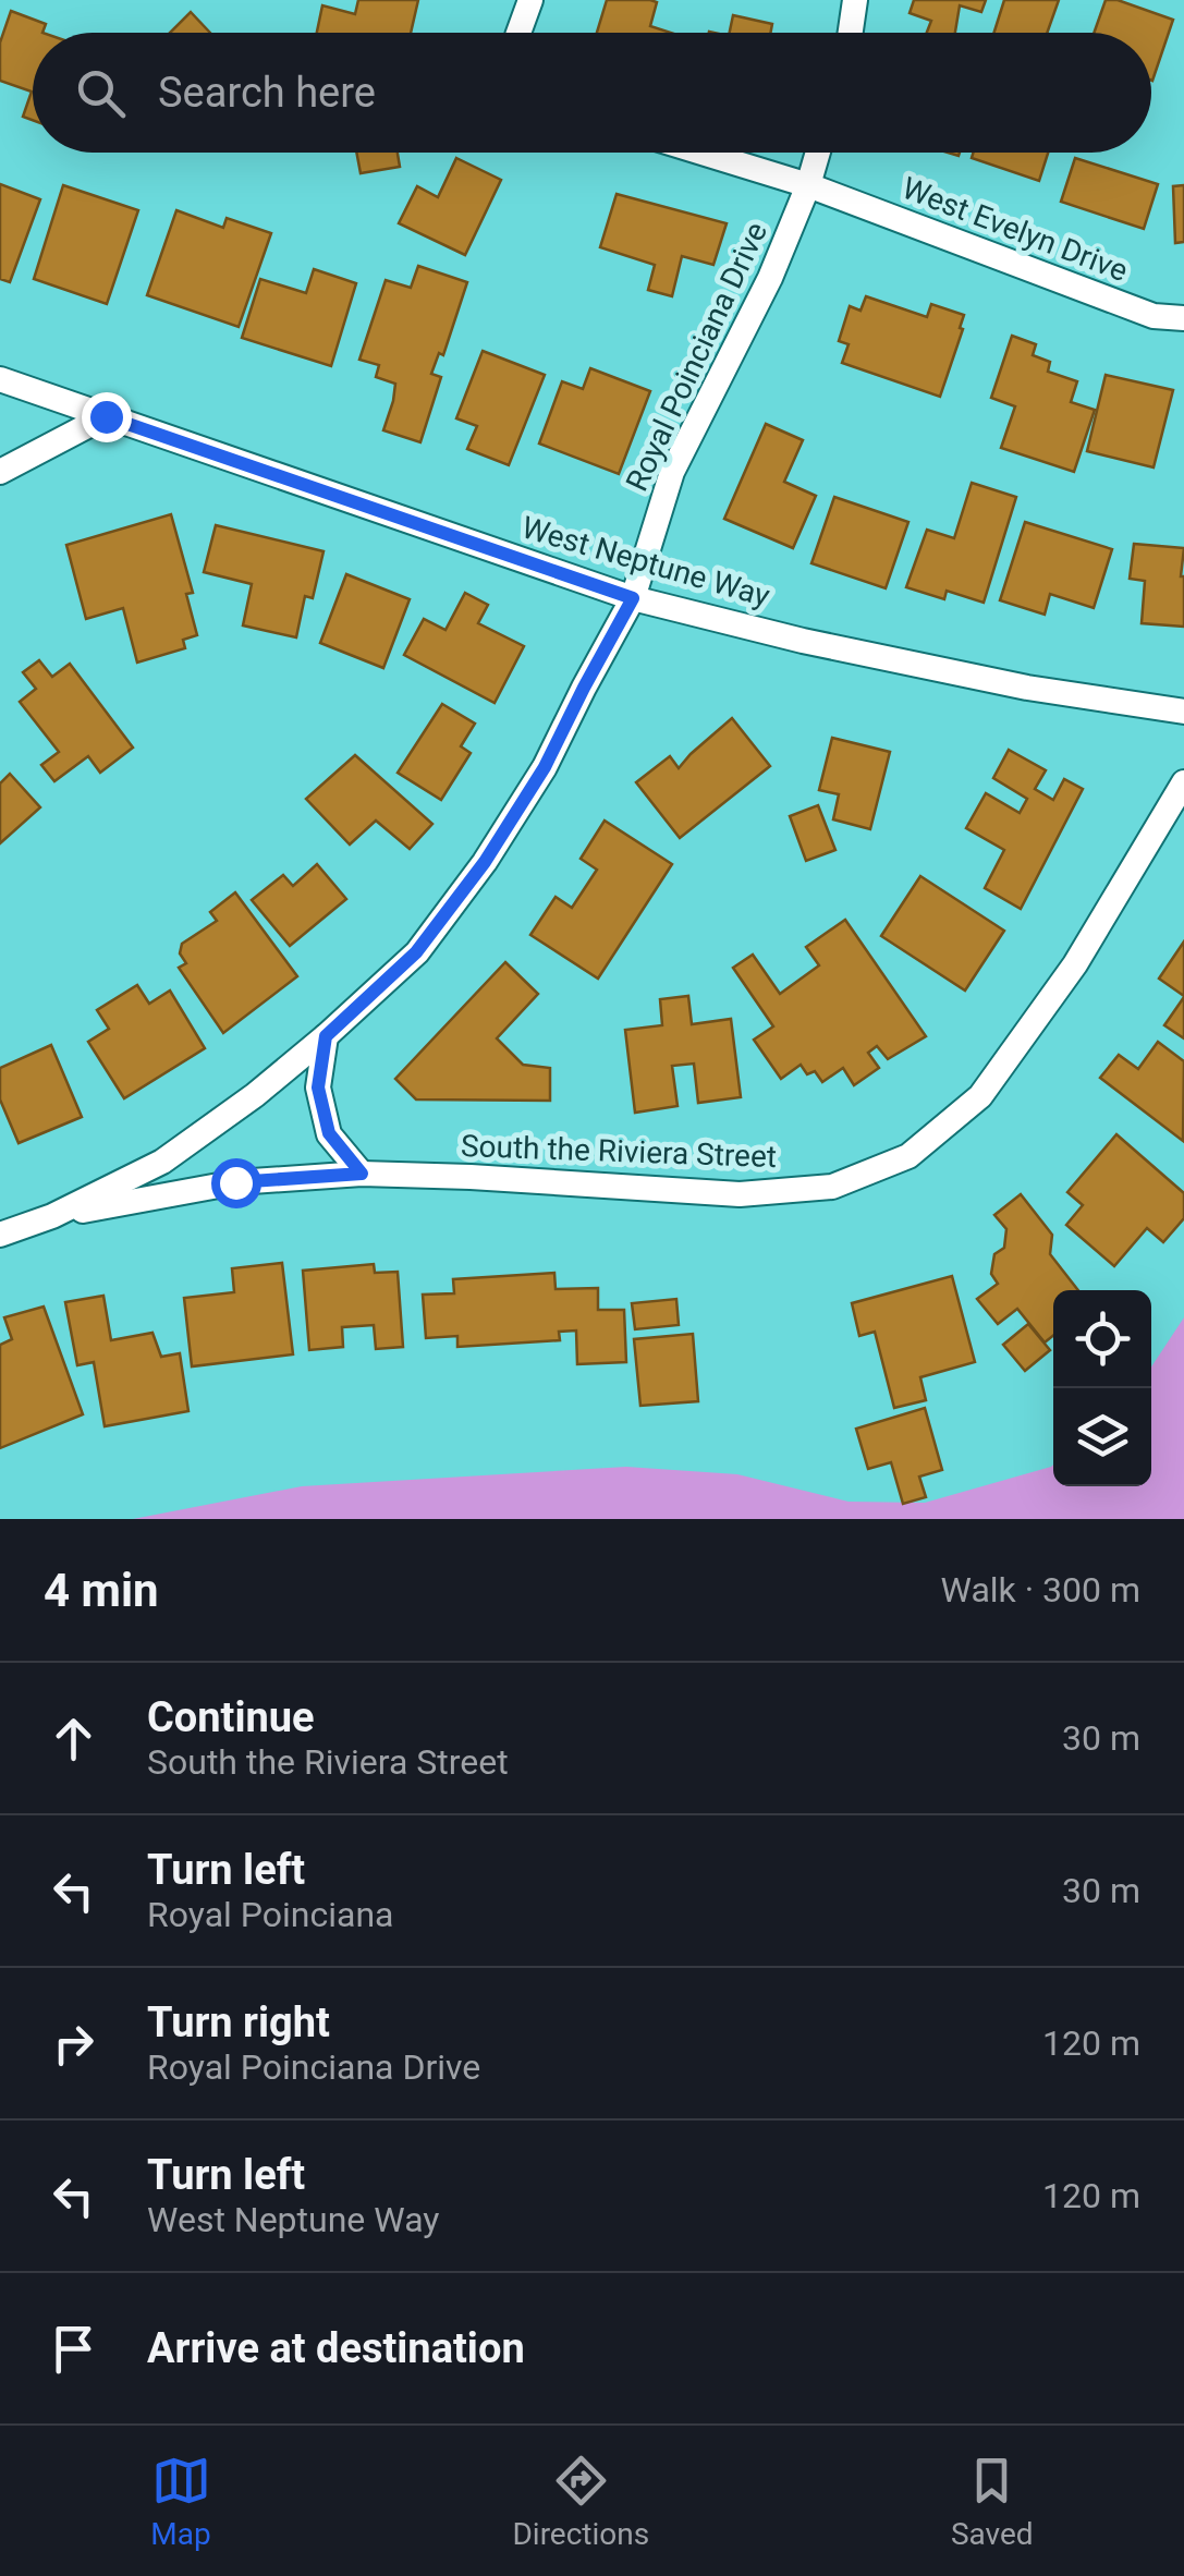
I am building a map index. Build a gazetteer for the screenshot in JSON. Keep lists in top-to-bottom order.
{
  "streets": {
    "street": [
      "West Evelyn Drive",
      "Royal Poinciana Drive",
      "West Neptune Way",
      "South the Riviera Street"
    ]
  },
  "crossings": [
    ["West Evelyn Drive", "Royal Poinciana Drive"],
    ["Royal Poinciana Drive", "West Neptune Way"],
    ["Royal Poinciana Drive", "South the Riviera Street"]
  ],
  "page": {
    "search": "Search here",
    "heading": ["4 min", "Walk · 300 m"],
    "list": [
      ["Continue", "South the Riviera Street", "30 m"],
      ["Turn left", "Royal Poinciana", "30 m"],
      ["Turn right", "Royal Poinciana Drive", "120 m"],
      ["Turn left", "West Neptune Way", "120 m"],
      "Arrive at destination"
    ],
    "nav": ["Map", "Directions", "Saved"]
  }
}
